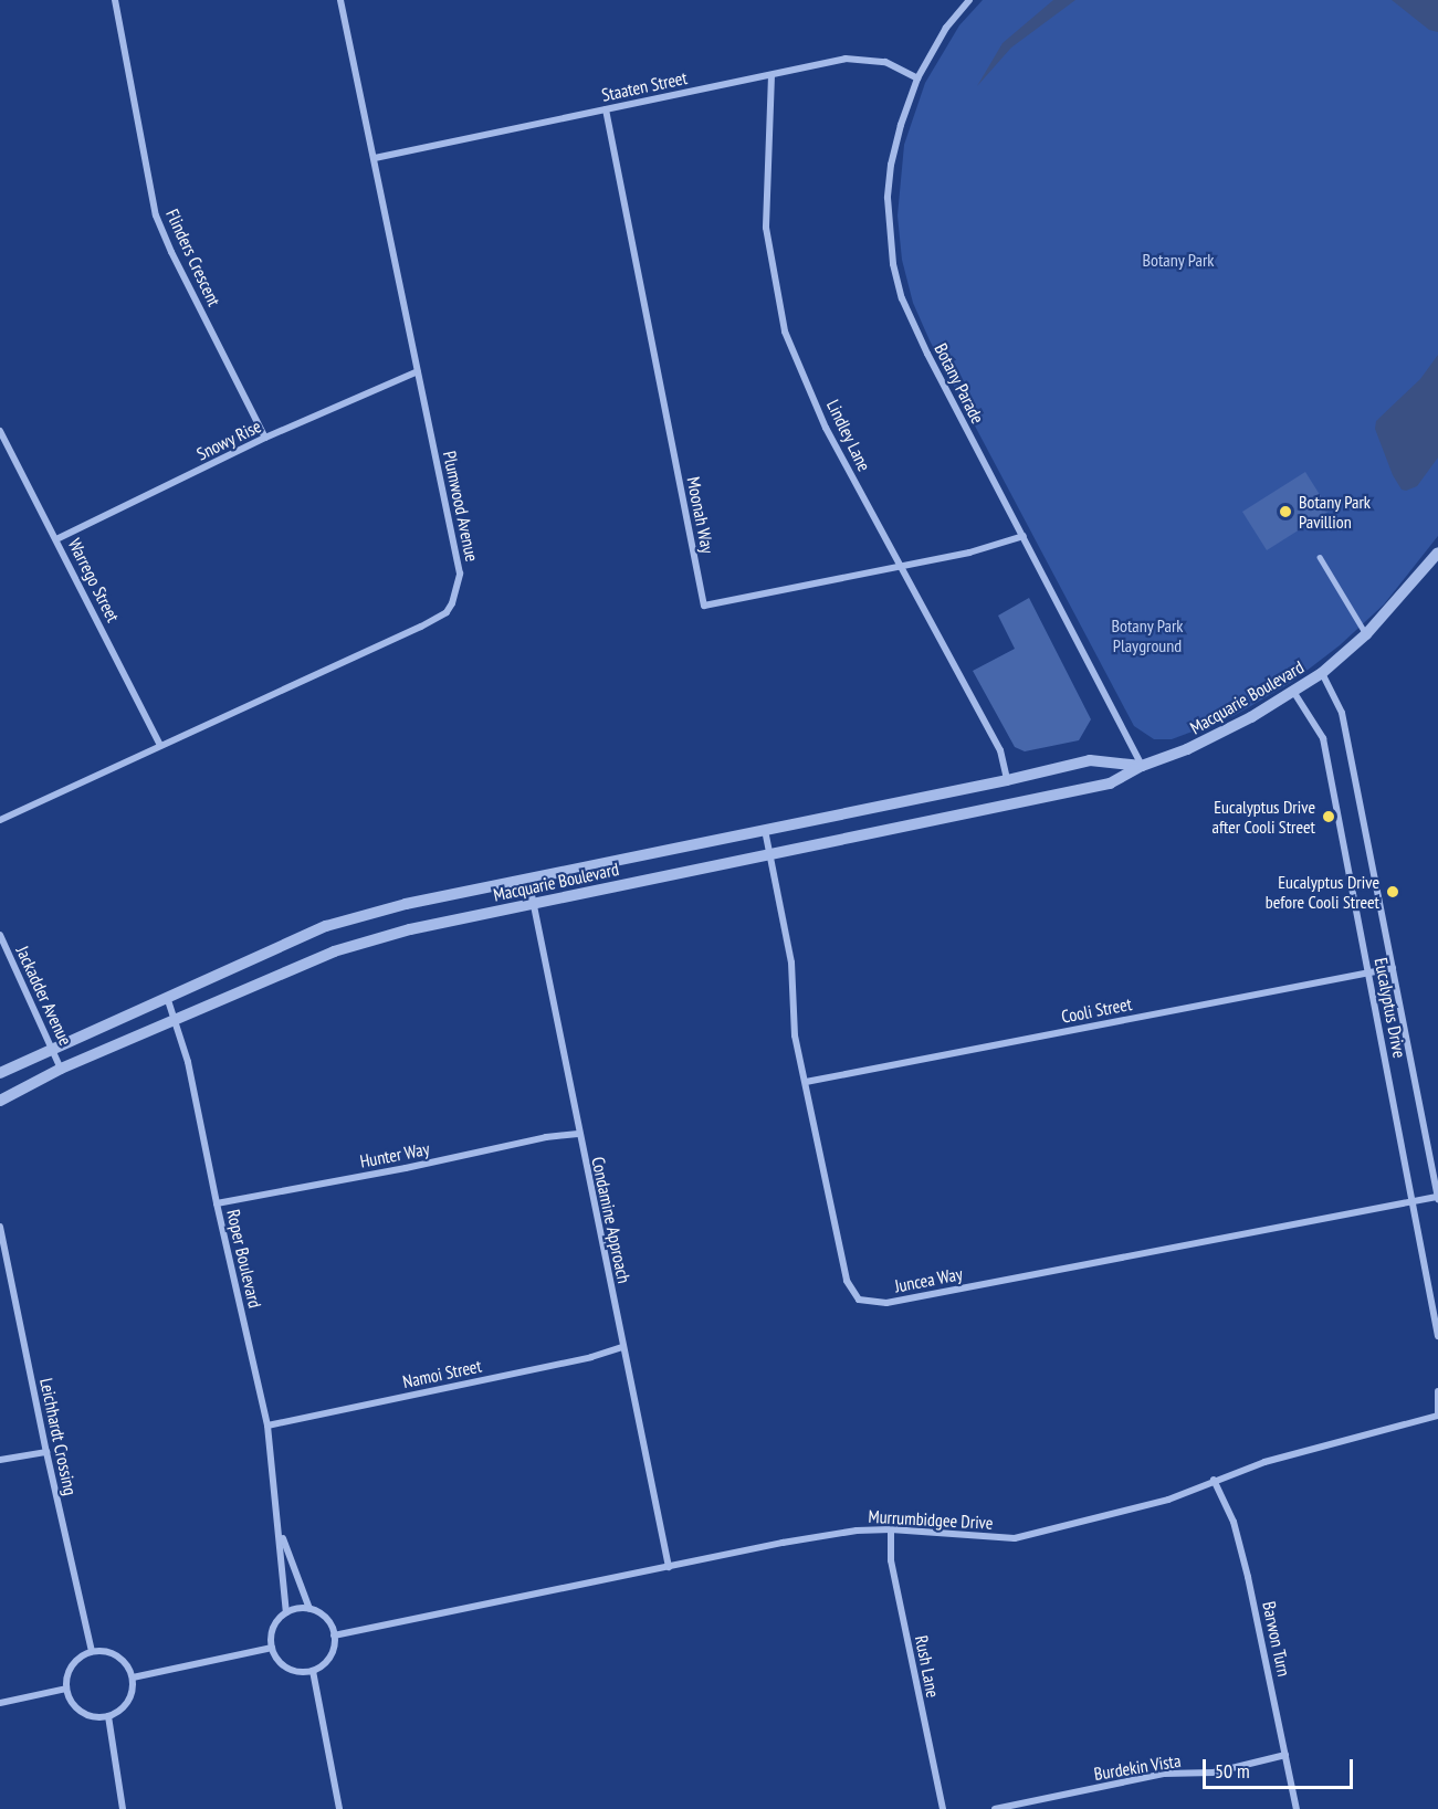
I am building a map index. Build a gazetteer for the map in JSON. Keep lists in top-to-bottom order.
{
  "streets": {
    "street": [
      "Staaten Street",
      "Flinders Crescent",
      "Botany Parade",
      "Lindley Lane",
      "Snowy Rise",
      "Plumwood Avenue",
      "Moonah Way",
      "Warrego Street",
      "Macquarie Boulevard",
      "Jackadder Avenue",
      "Eucalyptus Drive",
      "Cooli Street",
      "Hunter Way",
      "Condamine Approach",
      "Roper Boulevard",
      "Juncea Way",
      "Namoi Street",
      "Leichhardt Crossing",
      "Murrumbidgee Drive",
      "Barwon Turn",
      "Rush Lane",
      "Burdekin Vista"
    ]
  },
  "crossings": [
    ["Staaten Street", "Botany Parade"],
    ["Staaten Street", "Lindley Lane"],
    ["Staaten Street", "Plumwood Avenue"],
    ["Staaten Street", "Moonah Way"],
    ["Flinders Crescent", "Snowy Rise"],
    ["Botany Parade", "Moonah Way"],
    ["Botany Parade", "Macquarie Boulevard"],
    ["Lindley Lane", "Moonah Way"],
    ["Lindley Lane", "Macquarie Boulevard"],
    ["Snowy Rise", "Plumwood Avenue"],
    ["Snowy Rise", "Warrego Street"],
    ["Plumwood Avenue", "Warrego Street"],
    ["Macquarie Boulevard", "Jackadder Avenue"],
    ["Macquarie Boulevard", "Eucalyptus Drive"],
    ["Macquarie Boulevard", "Condamine Approach"],
    ["Macquarie Boulevard", "Roper Boulevard"],
    ["Macquarie Boulevard", "Juncea Way"],
    ["Eucalyptus Drive", "Cooli Street"],
    ["Eucalyptus Drive", "Juncea Way"],
    ["Cooli Street", "Juncea Way"],
    ["Hunter Way", "Condamine Approach"],
    ["Hunter Way", "Roper Boulevard"],
    ["Condamine Approach", "Namoi Street"],
    ["Condamine Approach", "Murrumbidgee Drive"],
    ["Roper Boulevard", "Namoi Street"],
    ["Roper Boulevard", "Murrumbidgee Drive"],
    ["Murrumbidgee Drive", "Barwon Turn"],
    ["Murrumbidgee Drive", "Rush Lane"],
    ["Barwon Turn", "Burdekin Vista"]
  ],
  "parks": ["Botany Park", "Botany Park Playground"],
  "places": ["Botany Park Pavillion", "Eucalyptus Drive after Cooli Street", "Eucalyptus Drive before Cooli Street"],
  "scale_bar": "50 m"
}
